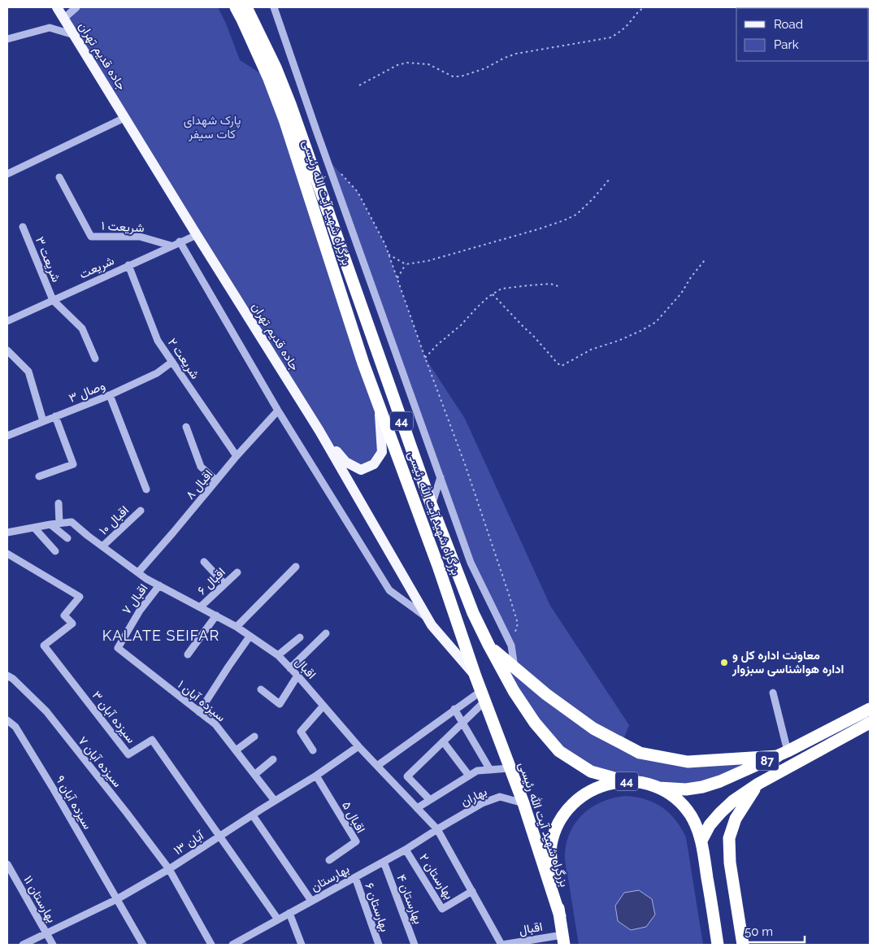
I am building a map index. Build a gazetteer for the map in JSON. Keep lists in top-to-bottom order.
{
  "streets": {
    "highway": ["بزرگراه شهید آیت الله رئیسی", "44", "87"],
    "main road": ["جاده قدیم تهران"],
    "street": [
      "شریعت ۱",
      "شریعت ۳",
      "شریعت",
      "شریعت ۲",
      "وصال ۳",
      "اقبال ۸",
      "اقبال ۱۰",
      "اقبال ۶",
      "اقبال ۷",
      "اقبال",
      "سیزده آبان ۱",
      "سیزده آبان ۳",
      "سیزده آبان ۷",
      "بهاران",
      "سیزده آبان ۹",
      "اقبال ۵",
      "۱۳ آبان",
      "بهارستان ۲",
      "بهارستان",
      "بهارستان ۱۱",
      "بهارستان ۴",
      "بهارستان ۶"
    ]
  },
  "crossings": [
    ["جاده قدیم تهران", "بزرگراه شهید آیت الله رئیسی"],
    ["جاده قدیم تهران", "شریعت"],
    ["بزرگراه شهید آیت الله رئیسی", "44"],
    ["بزرگراه شهید آیت الله رئیسی", "بهاران"],
    ["شریعت ۱", "شریعت"],
    ["شریعت ۳", "شریعت"],
    ["شریعت", "شریعت ۲"],
    ["شریعت ۲", "وصال ۳"],
    ["شریعت ۲", "اقبال ۸"],
    ["44", "اقبال"],
    ["44", "87"],
    ["اقبال ۸", "اقبال"],
    ["اقبال ۱۰", "اقبال"],
    ["اقبال ۶", "اقبال"],
    ["اقبال ۷", "اقبال"],
    ["اقبال ۷", "سیزده آبان ۱"],
    ["اقبال", "بهاران"],
    ["اقبال", "۱۳ آبان"],
    ["اقبال", "بهارستان ۲"],
    ["اقبال", "بهارستان"],
    ["سیزده آبان ۱", "۱۳ آبان"],
    ["سیزده آبان ۳", "۱۳ آبان"],
    ["سیزده آبان ۷", "۱۳ آبان"],
    ["بهاران", "بهارستان"],
    ["سیزده آبان ۹", "۱۳ آبان"],
    ["اقبال ۵", "۱۳ آبان"],
    ["۱۳ آبان", "بهارستان ۱۱"],
    ["بهارستان ۲", "بهارستان"],
    ["بهارستان", "بهارستان ۴"],
    ["بهارستان", "بهارستان ۶"]
  ],
  "districts": ["KALATE SEIFAR"],
  "parks": ["پارک شهدای کات سیفر"],
  "places": ["معاونت اداره کل و اداره هواشناسی سبزوار"],
  "legend": ["Road", "Park"],
  "scale_bar": "50 m"
}
